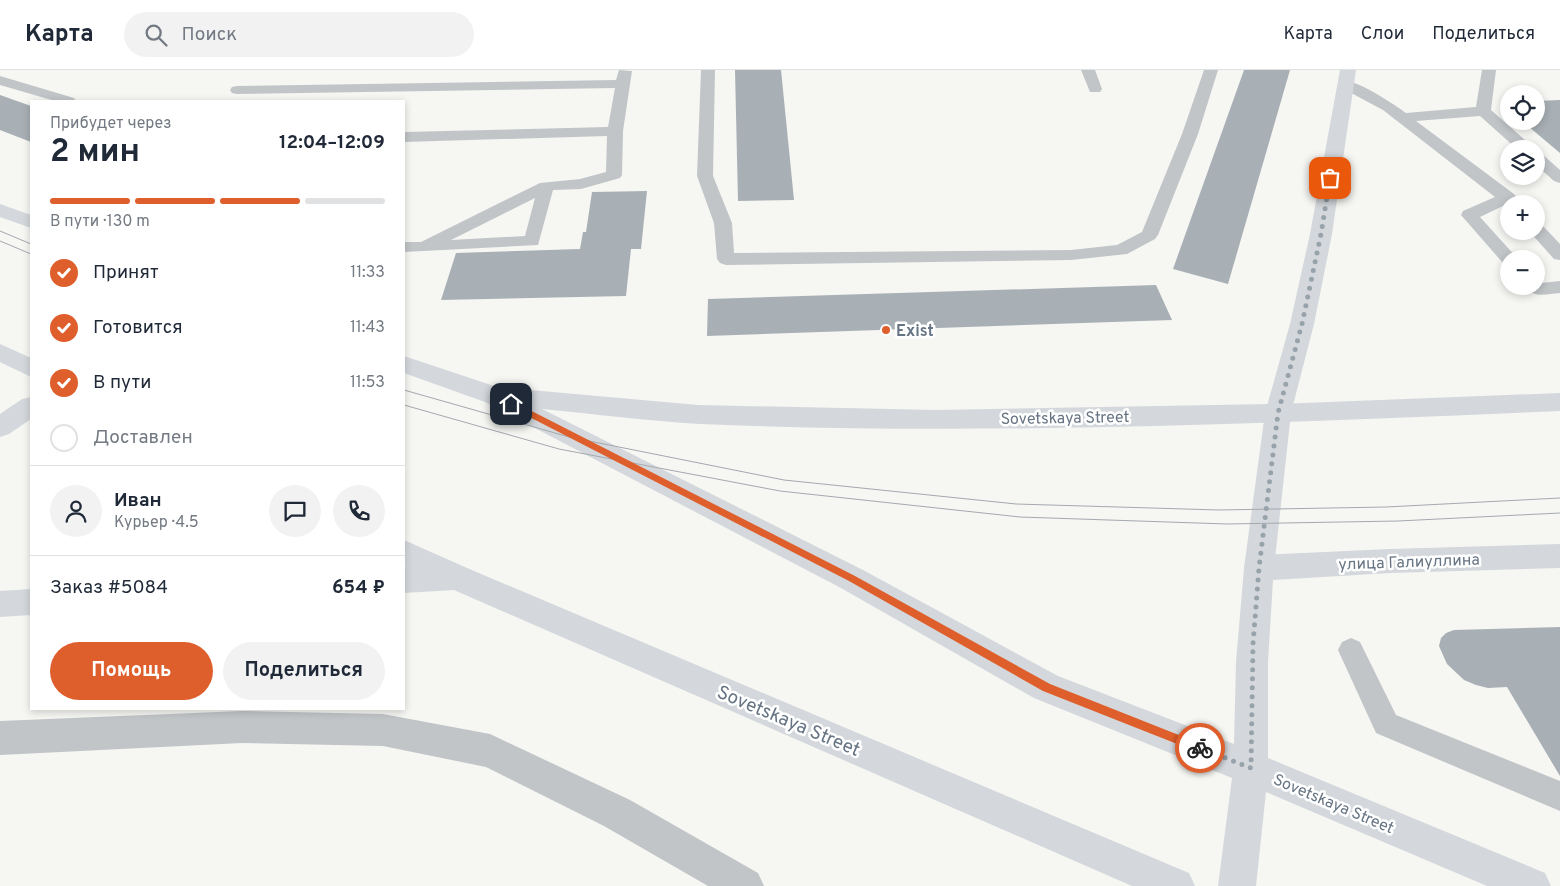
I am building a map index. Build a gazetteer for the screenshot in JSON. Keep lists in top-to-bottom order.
{
  "streets": {
    "main road": ["Sovetskaya Street", "улица Галиуллина"]
  },
  "places": ["Exist"],
  "page": {
    "header": "Карта",
    "search": "Поиск",
    "nav": ["Карта", "Слои", "Поделиться"],
    "map_buttons": ["+", "−"],
    "heading": ["2 мин", "Прибудет через", "12:04–12:09"],
    "panel": [
      "Иван",
      "Курьер · 4.5",
      "Заказ #5084",
      "654 ₽"
    ],
    "bar": "В пути · 130 m",
    "list": [
      ["Принят", "11:33"],
      ["Готовится", "11:43"],
      ["В пути", "11:53"],
      "Доставлен"
    ],
    "buttons": ["Помощь", "Поделиться"]
  }
}
